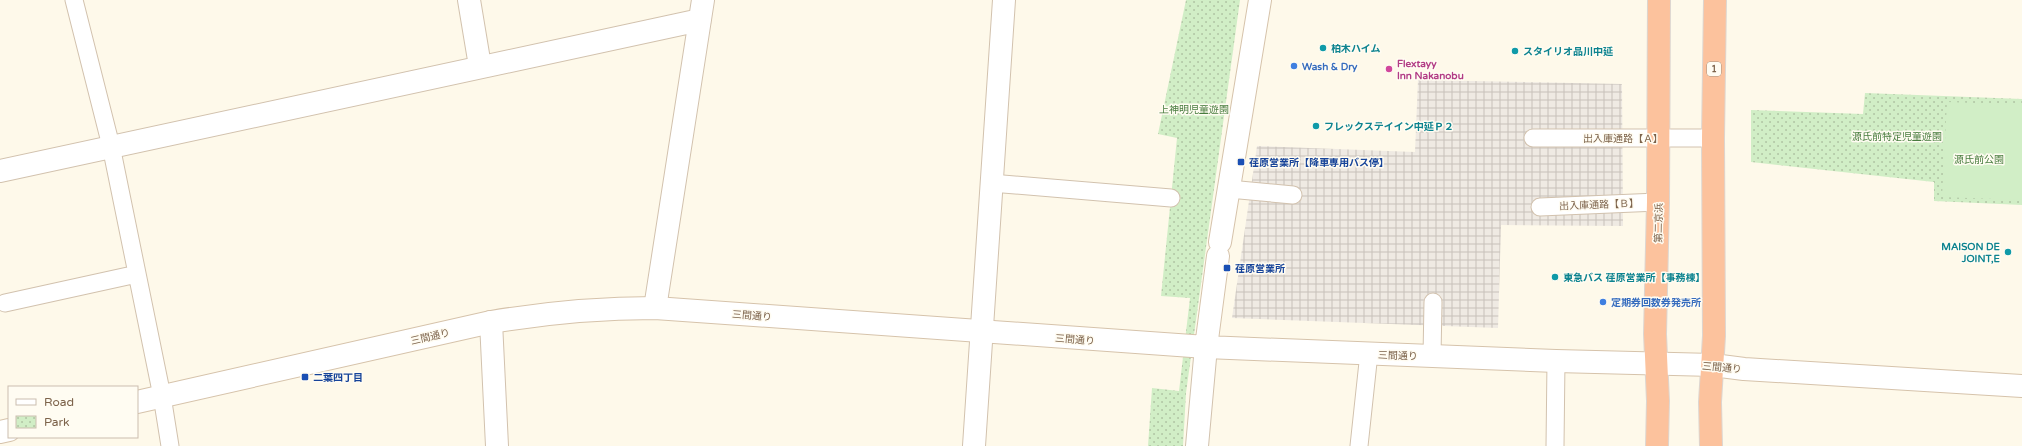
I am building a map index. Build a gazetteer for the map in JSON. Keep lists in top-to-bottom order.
{
  "streets": {
    "highway": ["1", "第二京浜"],
    "street": ["三間通り"],
    "lane": ["出入庫通路【Ａ】", "出入庫通路【Ｂ】"]
  },
  "crossings": [
    ["1", "出入庫通路【Ａ】"],
    ["1", "三間通り"],
    ["出入庫通路【Ａ】", "第二京浜"],
    ["出入庫通路【Ｂ】", "第二京浜"],
    ["第二京浜", "三間通り"]
  ],
  "parks": ["上神明児童遊園", "源氏前特定児童遊園", "源氏前公園"],
  "places": {
    "other": [
      "柏木ハイム",
      "スタイリオ品川中延",
      "Wash & Dry",
      "Flextayy Inn Nakanobu",
      "フレックステイイン中延Ｐ２",
      "MAISON DE JOINT,E",
      "東急バス 荏原営業所【事務棟】",
      "定期券回数券発売所"
    ],
    "transit": ["荏原営業所【降車専用バス停】", "荏原営業所", "二葉四丁目"]
  },
  "legend": ["Road", "Park"]
}
